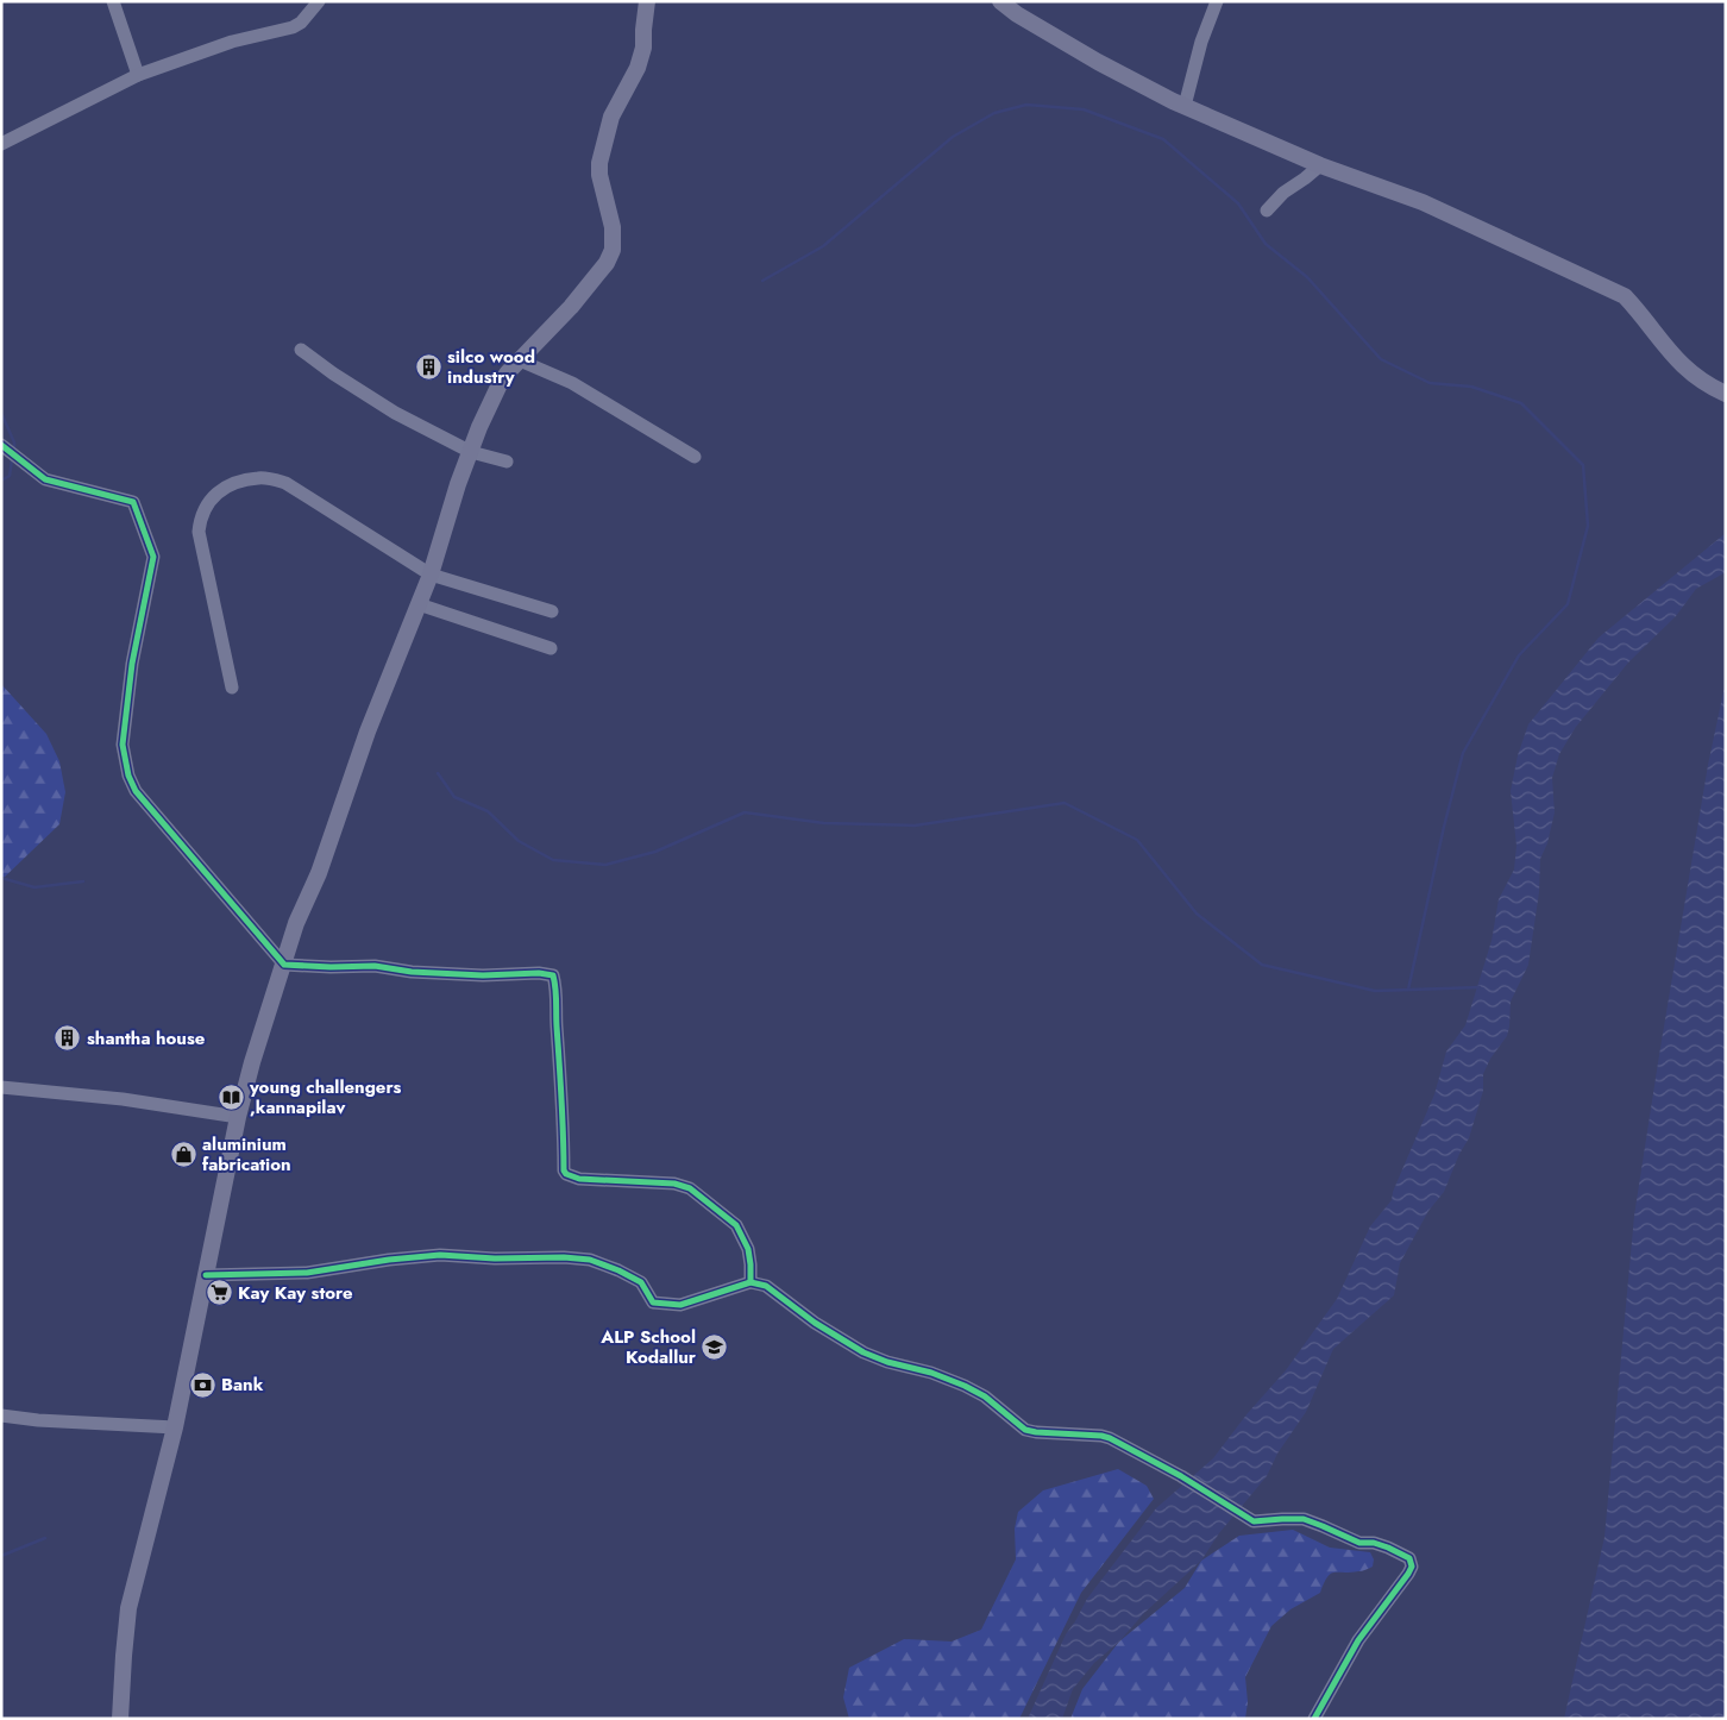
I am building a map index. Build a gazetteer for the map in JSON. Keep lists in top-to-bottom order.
{
  "places": {
    "building": ["silco wood industry", "shantha house"],
    "library": ["young challengers ,kannapilav"],
    "shop": ["aluminium fabrication"],
    "supermarket": ["Kay Kay store"],
    "school or university": ["ALP School Kodallur"],
    "bank": ["Bank"]
  }
}
